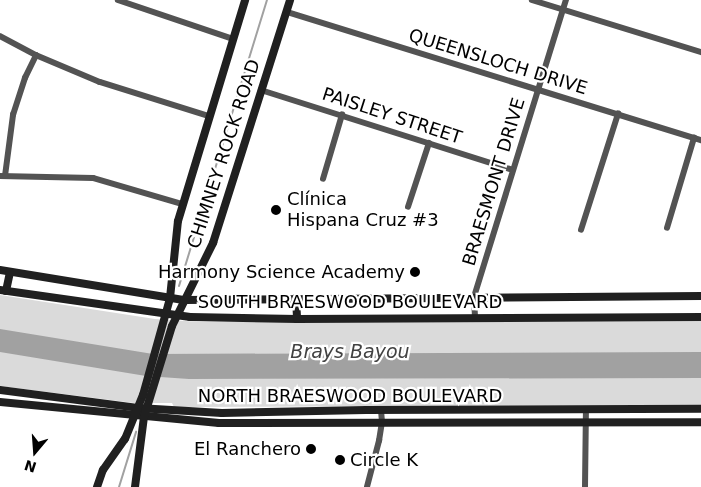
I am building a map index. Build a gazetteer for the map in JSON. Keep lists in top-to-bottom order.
{
  "streets": {
    "main road": ["CHIMNEY ROCK ROAD", "SOUTH BRAESWOOD BOULEVARD", "NORTH BRAESWOOD BOULEVARD"],
    "street": ["QUEENSLOCH DRIVE", "PAISLEY STREET", "BRAESMONT DRIVE"]
  },
  "crossings": [
    ["QUEENSLOCH DRIVE", "CHIMNEY ROCK ROAD"],
    ["QUEENSLOCH DRIVE", "BRAESMONT DRIVE"],
    ["PAISLEY STREET", "CHIMNEY ROCK ROAD"],
    ["PAISLEY STREET", "BRAESMONT DRIVE"],
    ["CHIMNEY ROCK ROAD", "SOUTH BRAESWOOD BOULEVARD"],
    ["CHIMNEY ROCK ROAD", "NORTH BRAESWOOD BOULEVARD"],
    ["BRAESMONT DRIVE", "SOUTH BRAESWOOD BOULEVARD"]
  ],
  "water": ["Brays Bayou"],
  "places": [
    "Clínica Hispana Cruz #3",
    "Harmony Science Academy",
    "El Ranchero",
    "Circle K"
  ],
  "north": "bottom"
}
